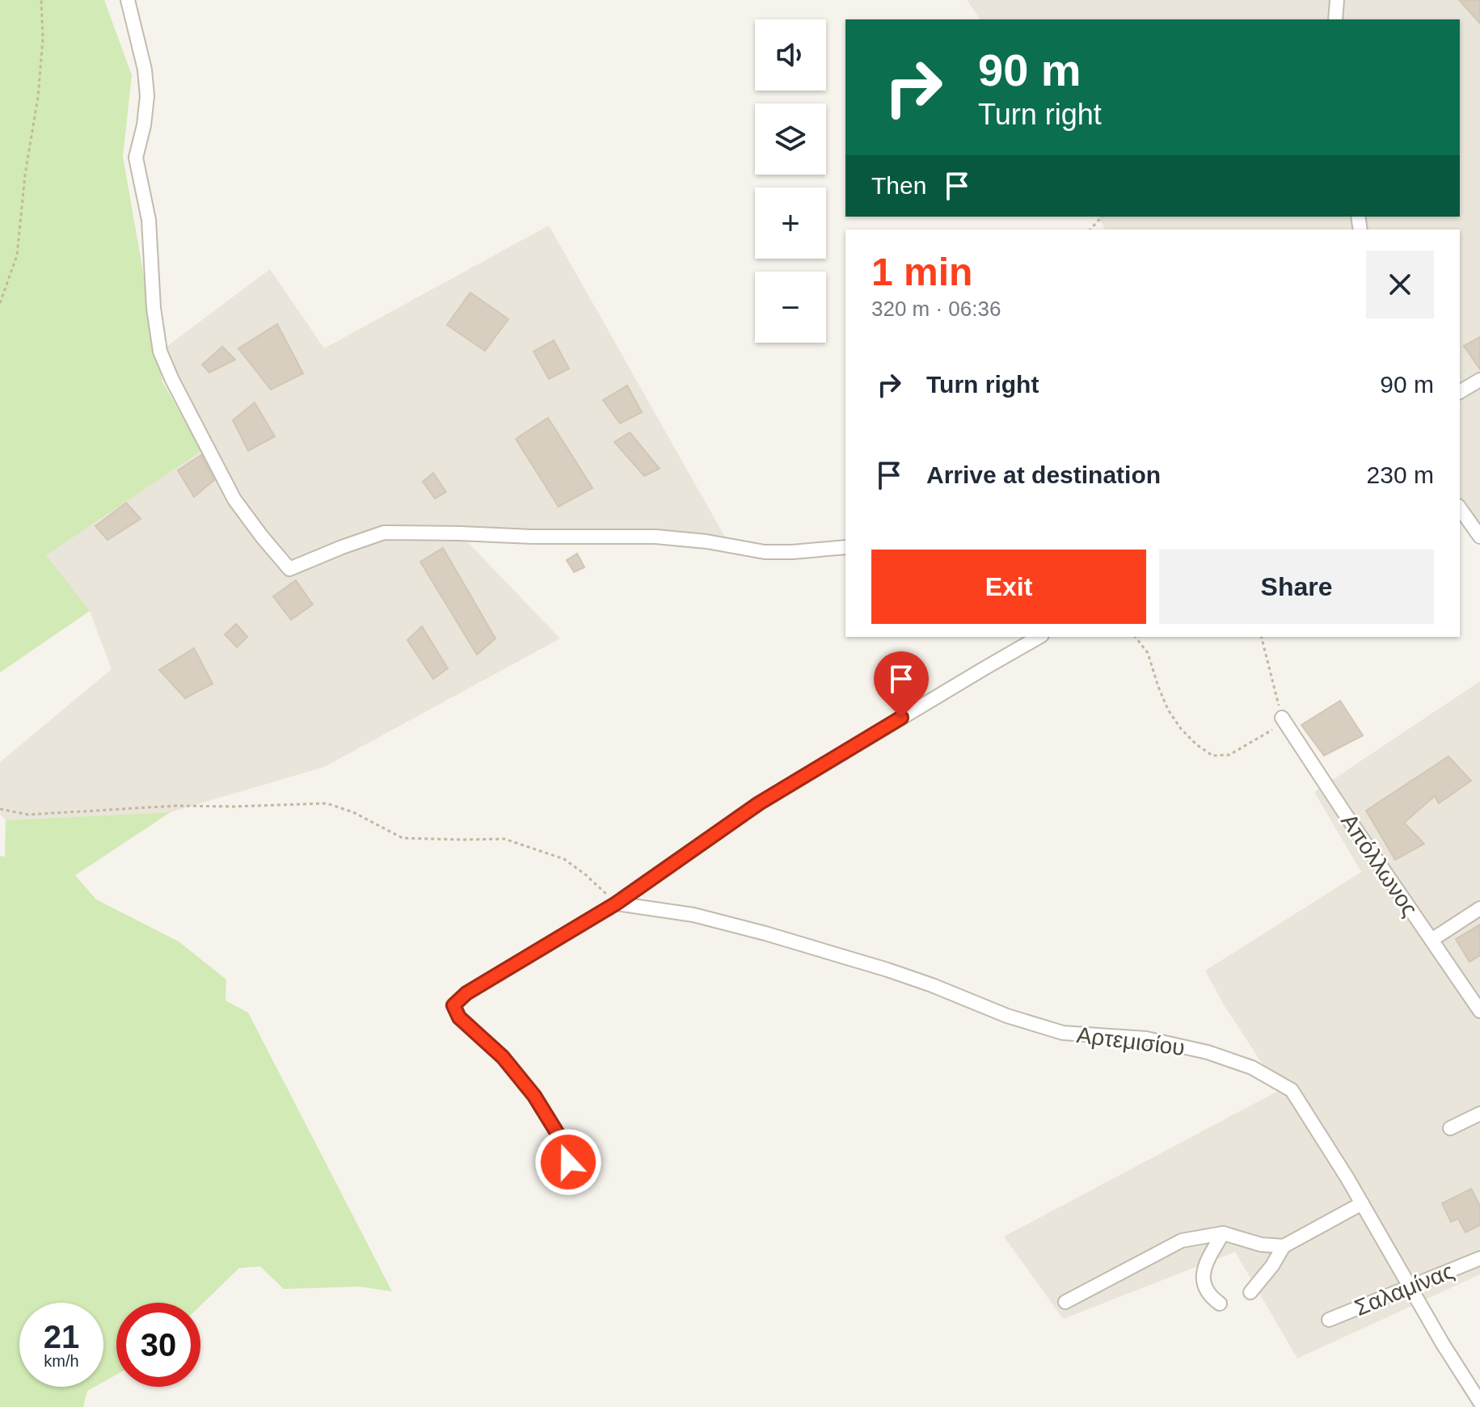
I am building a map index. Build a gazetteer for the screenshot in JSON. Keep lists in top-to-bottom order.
{
  "streets": {
    "street": ["Απόλλωνος", "Αρτεμισίου", "Σαλαμίνας"]
  },
  "crossings": [
    ["Αρτεμισίου", "Σαλαμίνας"]
  ],
  "page": {
    "map_buttons": ["+", "−"],
    "turn": ["90 m", "Turn right"],
    "then": "Then",
    "heading": ["1 min", "320 m · 06:36"],
    "list": [
      {
        "name": "Turn right",
        "value": "90 m"
      },
      {
        "name": "Arrive at destination",
        "value": "230 m"
      }
    ],
    "buttons": ["Exit", "Share"],
    "speed": "21 km/h",
    "limit": "30"
  }
}
